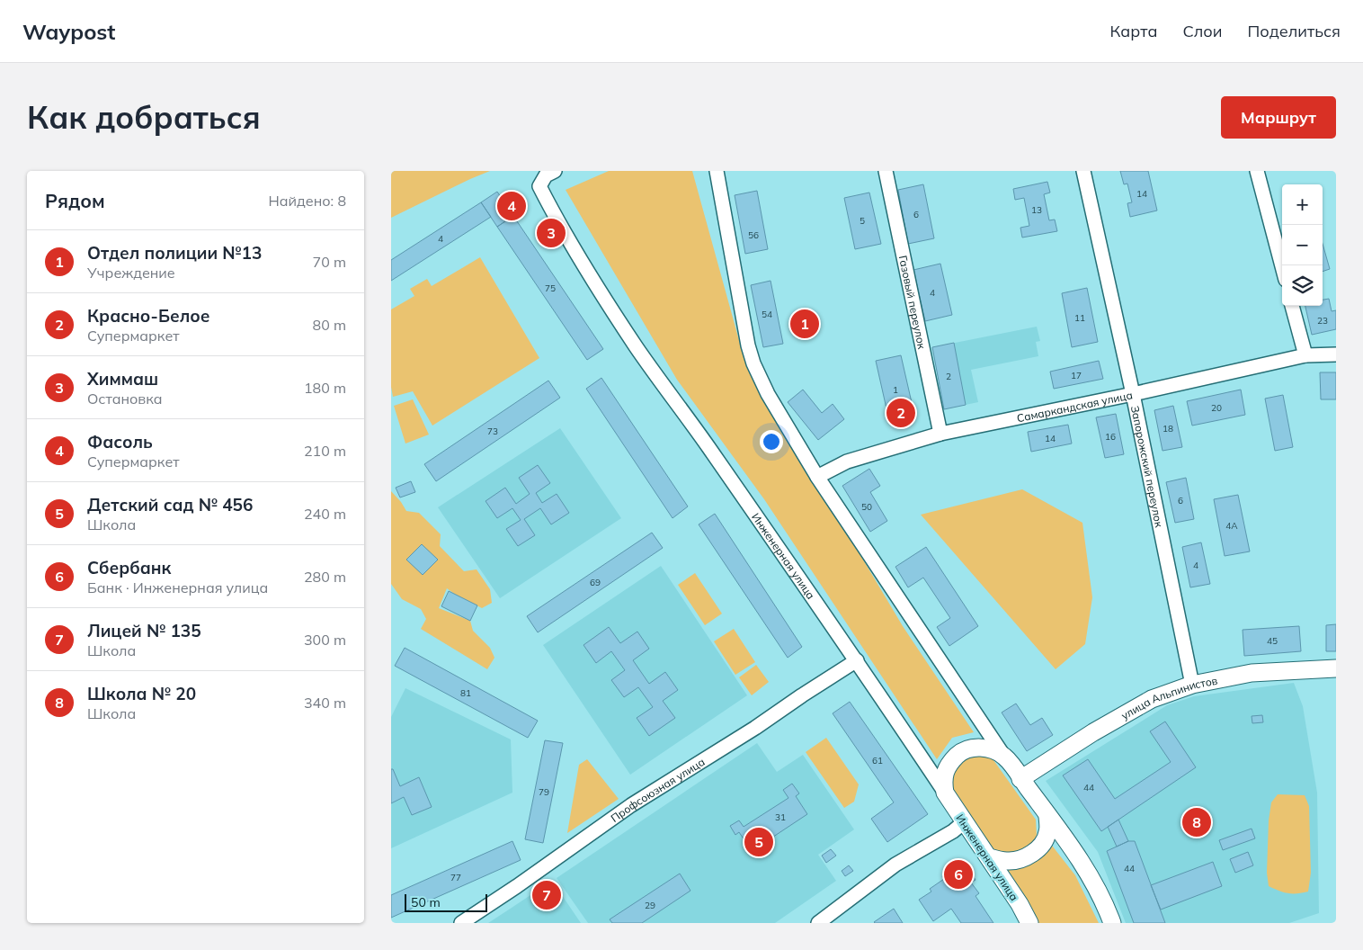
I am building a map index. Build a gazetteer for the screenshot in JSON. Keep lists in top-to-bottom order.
{
  "streets": {
    "main road": ["Инженерная улица", "улица Альпинистов"],
    "street": [
      "Газовый переулок",
      "Самаркандская улица",
      "Запорожский переулок",
      "Профсоюзная улица"
    ]
  },
  "crossings": [
    ["Газовый переулок", "Самаркандская улица"],
    ["Самаркандская улица", "Запорожский переулок"],
    ["Запорожский переулок", "улица Альпинистов"],
    ["Инженерная улица", "улица Альпинистов"],
    ["Инженерная улица", "Профсоюзная улица"]
  ],
  "house_numbers": [
    "14",
    "13",
    "6",
    "5",
    "56",
    "4",
    "75",
    "4",
    "54",
    "11",
    "23",
    "17",
    "2",
    "1",
    "20",
    "18",
    "73",
    "16",
    "14",
    "6",
    "50",
    "4А",
    "4",
    "69",
    "45",
    "81",
    "61",
    "44",
    "79",
    "31",
    "44",
    "77",
    "29"
  ],
  "scale_bar": "50 m",
  "page": {
    "header": "Waypost",
    "nav": ["Карта", "Слои", "Поделиться"],
    "buttons": "Маршрут",
    "title": "Как добраться",
    "heading": ["Рядом", "Найдено: 8"],
    "map_buttons": ["+", "−"],
    "pins": [
      "4",
      "3",
      "1",
      "2",
      "8",
      "5",
      "6",
      "7"
    ],
    "list": [
      {
        "mark": "1",
        "name": "Отдел полиции №13",
        "note": "Учреждение",
        "value": "70 m"
      },
      {
        "mark": "2",
        "name": "Красно-Белое",
        "note": "Супермаркет",
        "value": "80 m"
      },
      {
        "mark": "3",
        "name": "Химмаш",
        "note": "Остановка",
        "value": "180 m"
      },
      {
        "mark": "4",
        "name": "Фасоль",
        "note": "Супермаркет",
        "value": "210 m"
      },
      {
        "mark": "5",
        "name": "Детский сад № 456",
        "note": "Школа",
        "value": "240 m"
      },
      {
        "mark": "6",
        "name": "Сбербанк",
        "note": "Банк · Инженерная улица",
        "value": "280 m"
      },
      {
        "mark": "7",
        "name": "Лицей № 135",
        "note": "Школа",
        "value": "300 m"
      },
      {
        "mark": "8",
        "name": "Школа № 20",
        "note": "Школа",
        "value": "340 m"
      }
    ],
    "scale": "50 m"
  }
}
